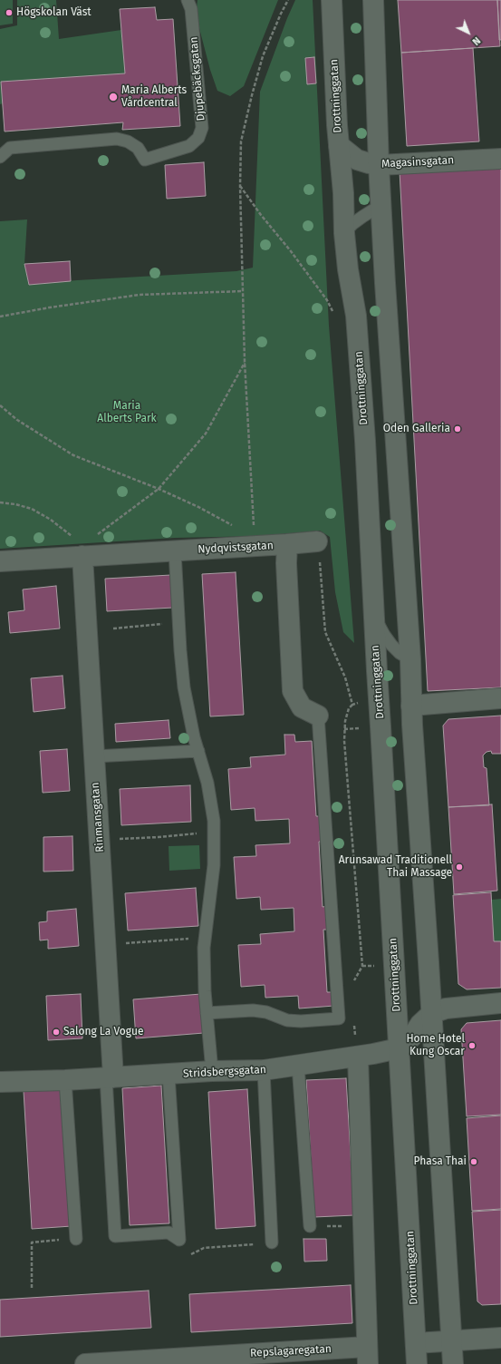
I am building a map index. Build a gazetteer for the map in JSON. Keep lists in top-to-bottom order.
{
  "streets": {
    "street": [
      "Drottninggatan",
      "Magasinsgatan",
      "Nydqvistsgatan",
      "Rinmansgatan",
      "Stridsbergsgatan",
      "Repslagaregatan"
    ],
    "lane": ["Djupebäcksgatan"]
  },
  "crossings": [
    ["Drottninggatan", "Magasinsgatan"],
    ["Drottninggatan", "Stridsbergsgatan"],
    ["Nydqvistsgatan", "Rinmansgatan"],
    ["Rinmansgatan", "Stridsbergsgatan"]
  ],
  "parks": ["Maria Alberts Park"],
  "places": [
    "Högskolan Väst",
    "Maria Alberts Vårdcentral",
    "Oden Galleria",
    "Arunsawad Traditionell Thai Massage",
    "Salong La Vogue",
    "Home Hotel Kung Oscar",
    "Phasa Thai"
  ],
  "north": "bottom right"
}
